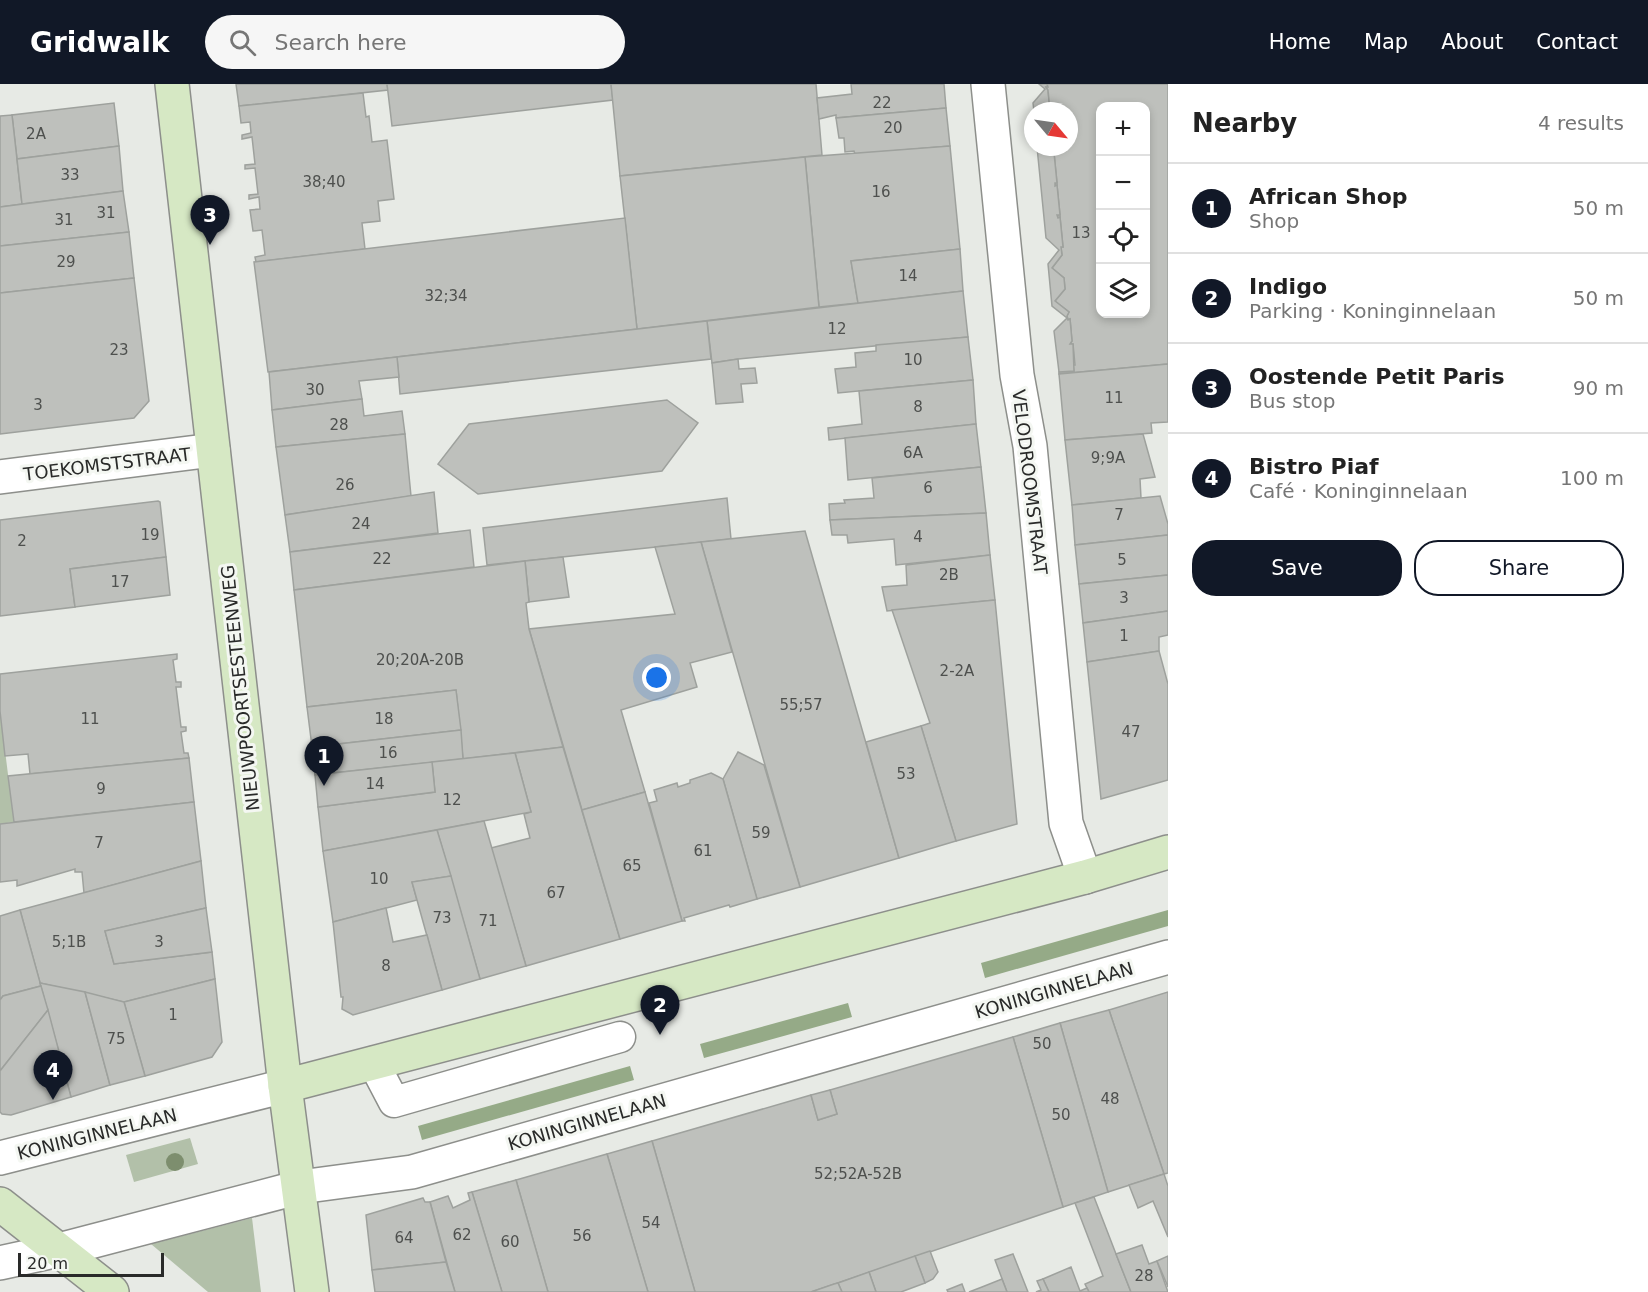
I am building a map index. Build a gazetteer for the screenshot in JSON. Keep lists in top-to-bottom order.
{
  "streets": {
    "street": [
      "TOEKOMSTSTRAAT",
      "VELODROOMSTRAAT",
      "NIEUWPOORTSESTEENWEG",
      "KONINGINNELAAN"
    ]
  },
  "crossings": [
    ["TOEKOMSTSTRAAT", "NIEUWPOORTSESTEENWEG"],
    ["VELODROOMSTRAAT", "KONINGINNELAAN"],
    ["NIEUWPOORTSESTEENWEG", "KONINGINNELAAN"]
  ],
  "house_numbers": [
    "22",
    "20",
    "2A",
    "33",
    "38;40",
    "16",
    "31",
    "31",
    "13",
    "29",
    "14",
    "32;34",
    "12",
    "23",
    "10",
    "30",
    "11",
    "3",
    "8",
    "28",
    "6A",
    "9;9A",
    "26",
    "6",
    "7",
    "24",
    "19",
    "4",
    "2",
    "22",
    "5",
    "2B",
    "17",
    "3",
    "1",
    "20;20A-20B",
    "2-2A",
    "55;57",
    "11",
    "18",
    "47",
    "16",
    "53",
    "14",
    "9",
    "12",
    "59",
    "7",
    "61",
    "65",
    "10",
    "67",
    "73",
    "71",
    "5;1B",
    "3",
    "8",
    "1",
    "75",
    "50",
    "48",
    "50",
    "52;52A-52B",
    "54",
    "62",
    "56",
    "64",
    "60",
    "28"
  ],
  "scale_bar": "20 m",
  "north": "bottom right",
  "page": {
    "header": "Gridwalk",
    "search": "Search here",
    "nav": [
      "Home",
      "Map",
      "About",
      "Contact"
    ],
    "heading": ["Nearby", "4 results"],
    "map_buttons": ["+", "−"],
    "list": [
      {
        "mark": "1",
        "name": "African Shop",
        "note": "Shop",
        "value": "50 m"
      },
      {
        "mark": "2",
        "name": "Indigo",
        "note": "Parking · Koninginnelaan",
        "value": "50 m"
      },
      {
        "mark": "3",
        "name": "Oostende Petit Paris",
        "note": "Bus stop",
        "value": "90 m"
      },
      {
        "mark": "4",
        "name": "Bistro Piaf",
        "note": "Café · Koninginnelaan",
        "value": "100 m"
      }
    ],
    "pins": [
      "3",
      "1",
      "2",
      "4"
    ],
    "buttons": ["Save", "Share"],
    "scale": "20 m"
  }
}
